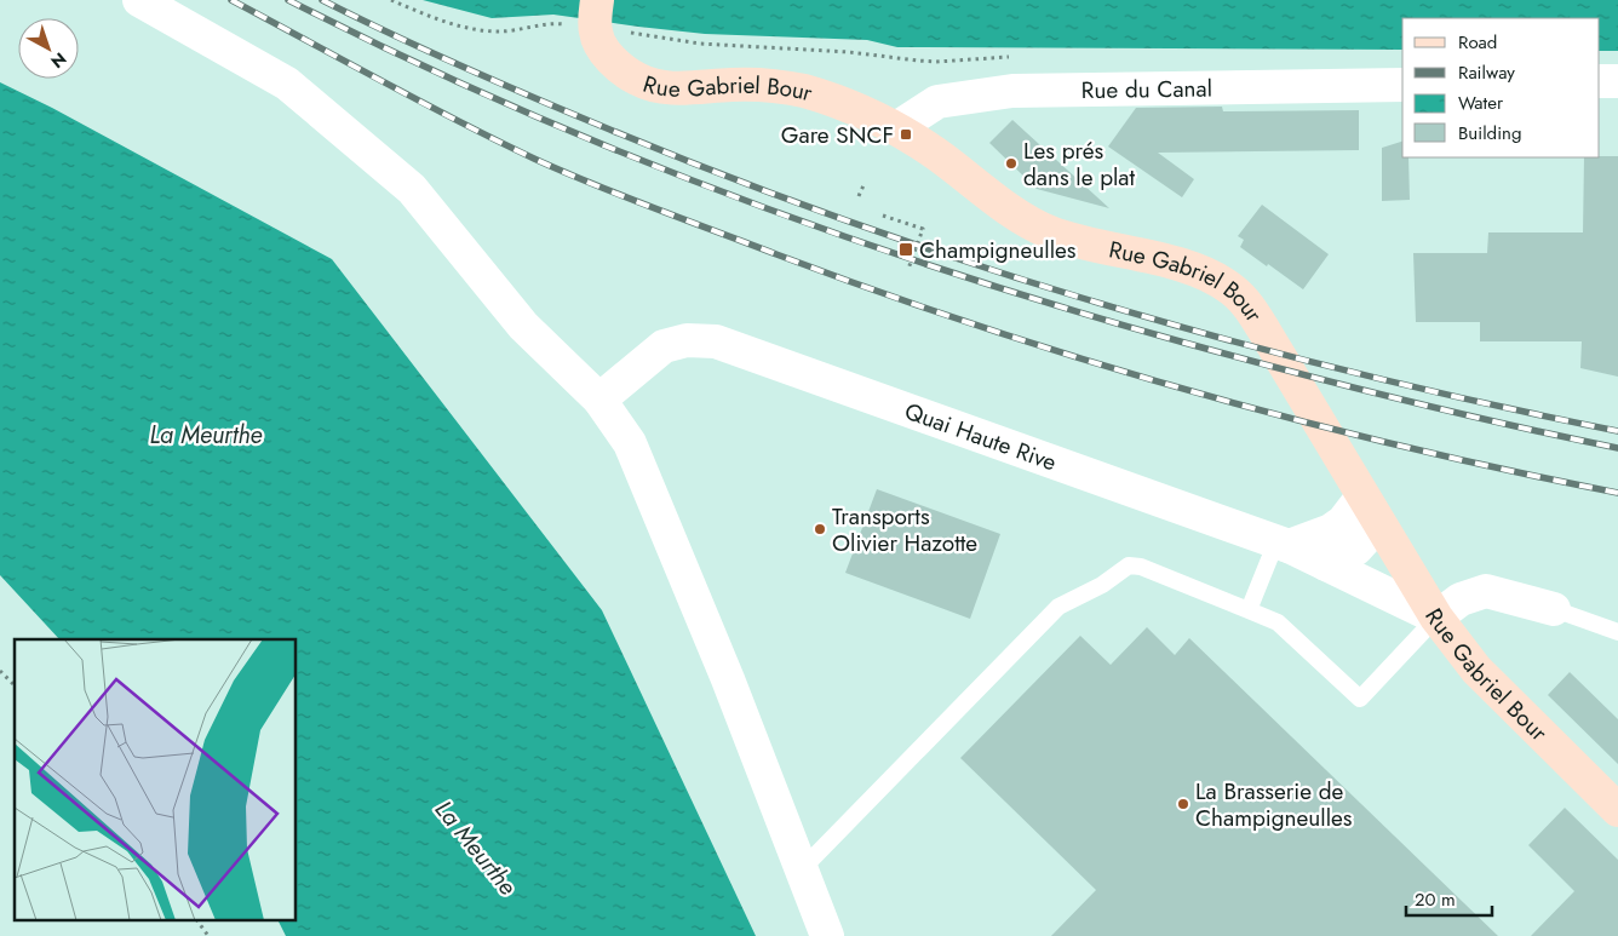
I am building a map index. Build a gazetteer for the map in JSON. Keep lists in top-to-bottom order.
{
  "streets": {
    "main road": ["Rue Gabriel Bour"],
    "street": ["Rue du Canal", "Quai Haute Rive"]
  },
  "crossings": [
    ["Rue Gabriel Bour", "Rue du Canal"],
    ["Rue Gabriel Bour", "Quai Haute Rive"]
  ],
  "water": ["La Meurthe"],
  "places": {
    "transit": ["Gare SNCF", "Champigneulles"],
    "other": ["Les prés dans le plat", "Transports Olivier Hazotte", "La Brasserie de Champigneulles"]
  },
  "legend": [
    "Road",
    "Railway",
    "Water",
    "Building"
  ],
  "scale_bar": "20 m",
  "north": "bottom right"
}
